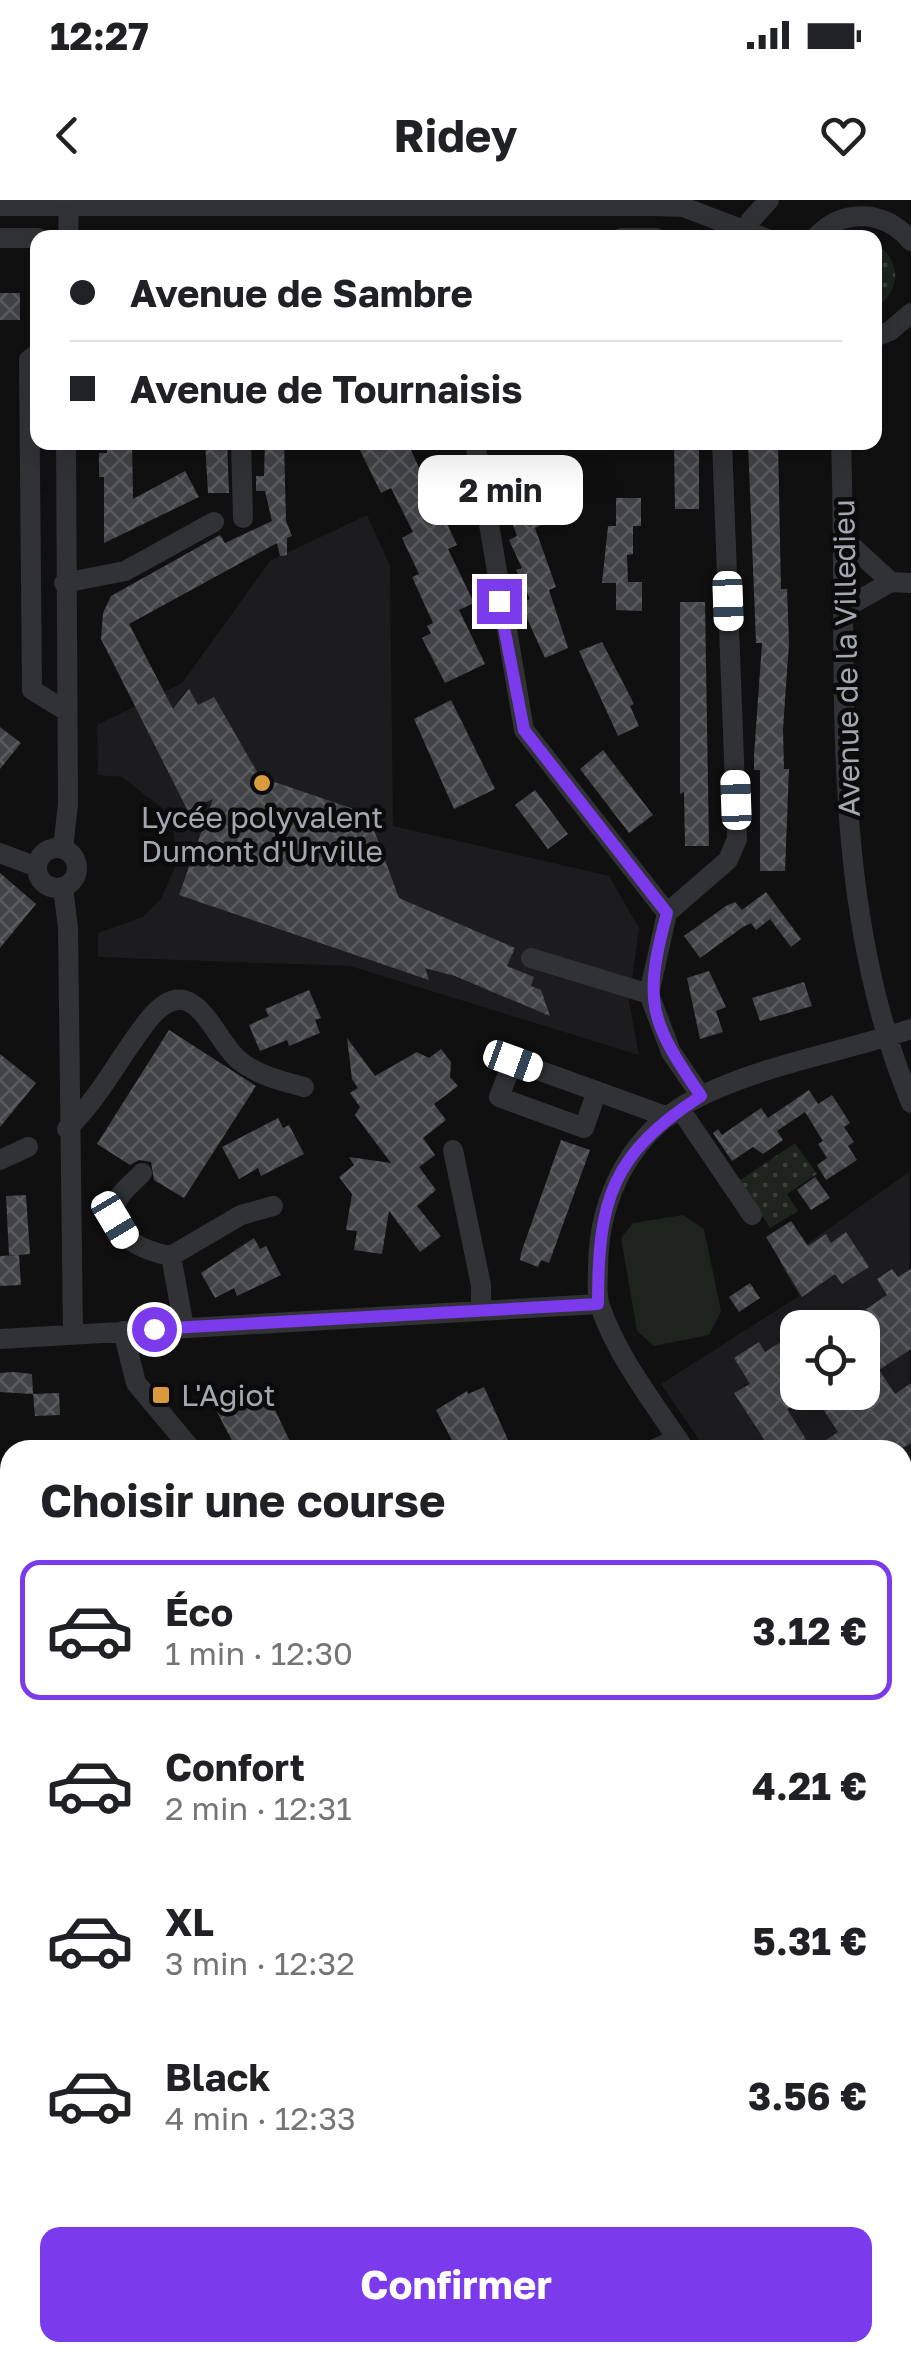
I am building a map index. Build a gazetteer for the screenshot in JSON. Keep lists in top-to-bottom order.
{
  "streets": {
    "street": ["Avenue de la Villedieu"]
  },
  "places": {
    "other": ["Lycée polyvalent Dumont d'Urville"],
    "transit": ["L'Agiot"]
  },
  "page": {
    "status": "12:27",
    "header": "Ridey",
    "banner": ["Avenue de Sambre", "Avenue de Tournaisis"],
    "bubble": "2 min",
    "heading": "Choisir une course",
    "list": [
      {
        "name": "Éco",
        "note": "1 min · 12:30",
        "value": "3.12 €"
      },
      {
        "name": "Confort",
        "note": "2 min · 12:31",
        "value": "4.21 €"
      },
      {
        "name": "XL",
        "note": "3 min · 12:32",
        "value": "5.31 €"
      },
      {
        "name": "Black",
        "note": "4 min · 12:33",
        "value": "3.56 €"
      }
    ],
    "buttons": "Confirmer"
  }
}
